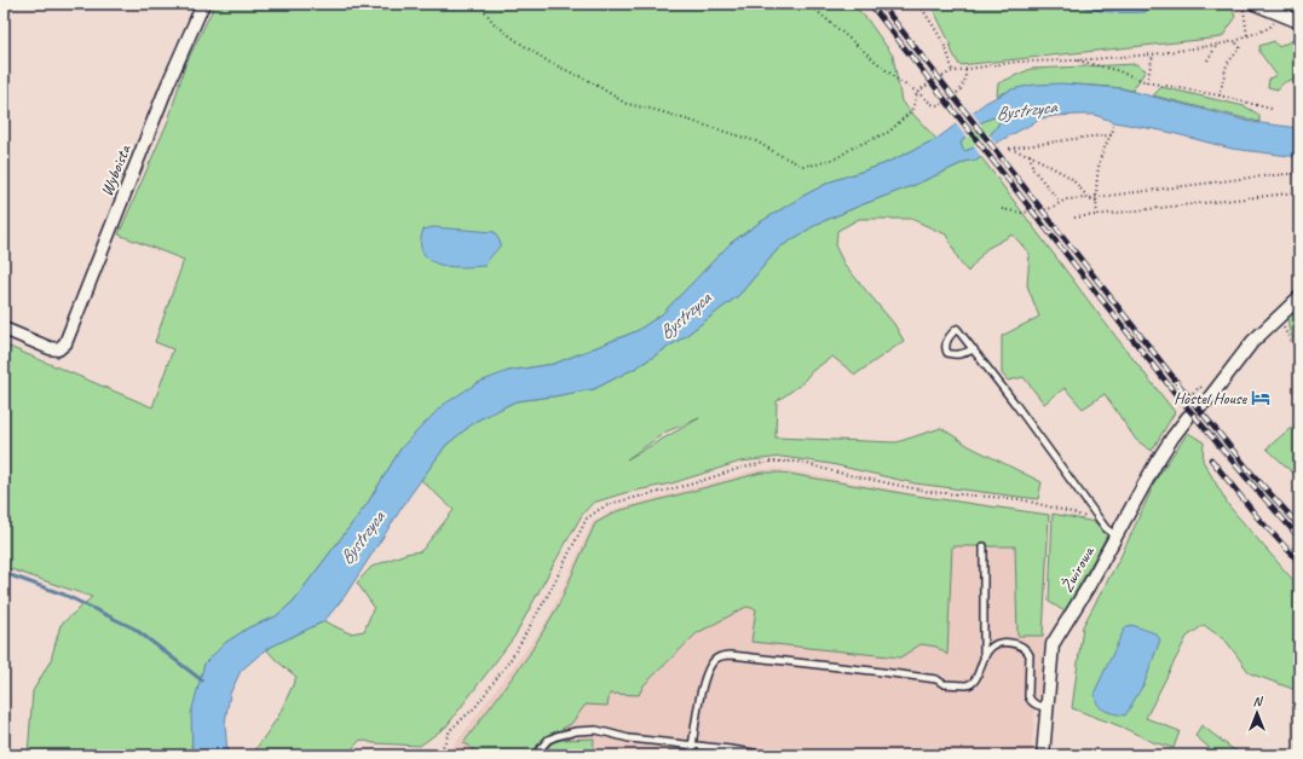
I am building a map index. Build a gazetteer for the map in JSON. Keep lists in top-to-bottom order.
{
  "streets": {
    "street": ["Wyboista", "Żwirowa"]
  },
  "water": ["Bystrzyca"],
  "places": {
    "hotel": ["Hostel House"]
  },
  "north": "top"
}
